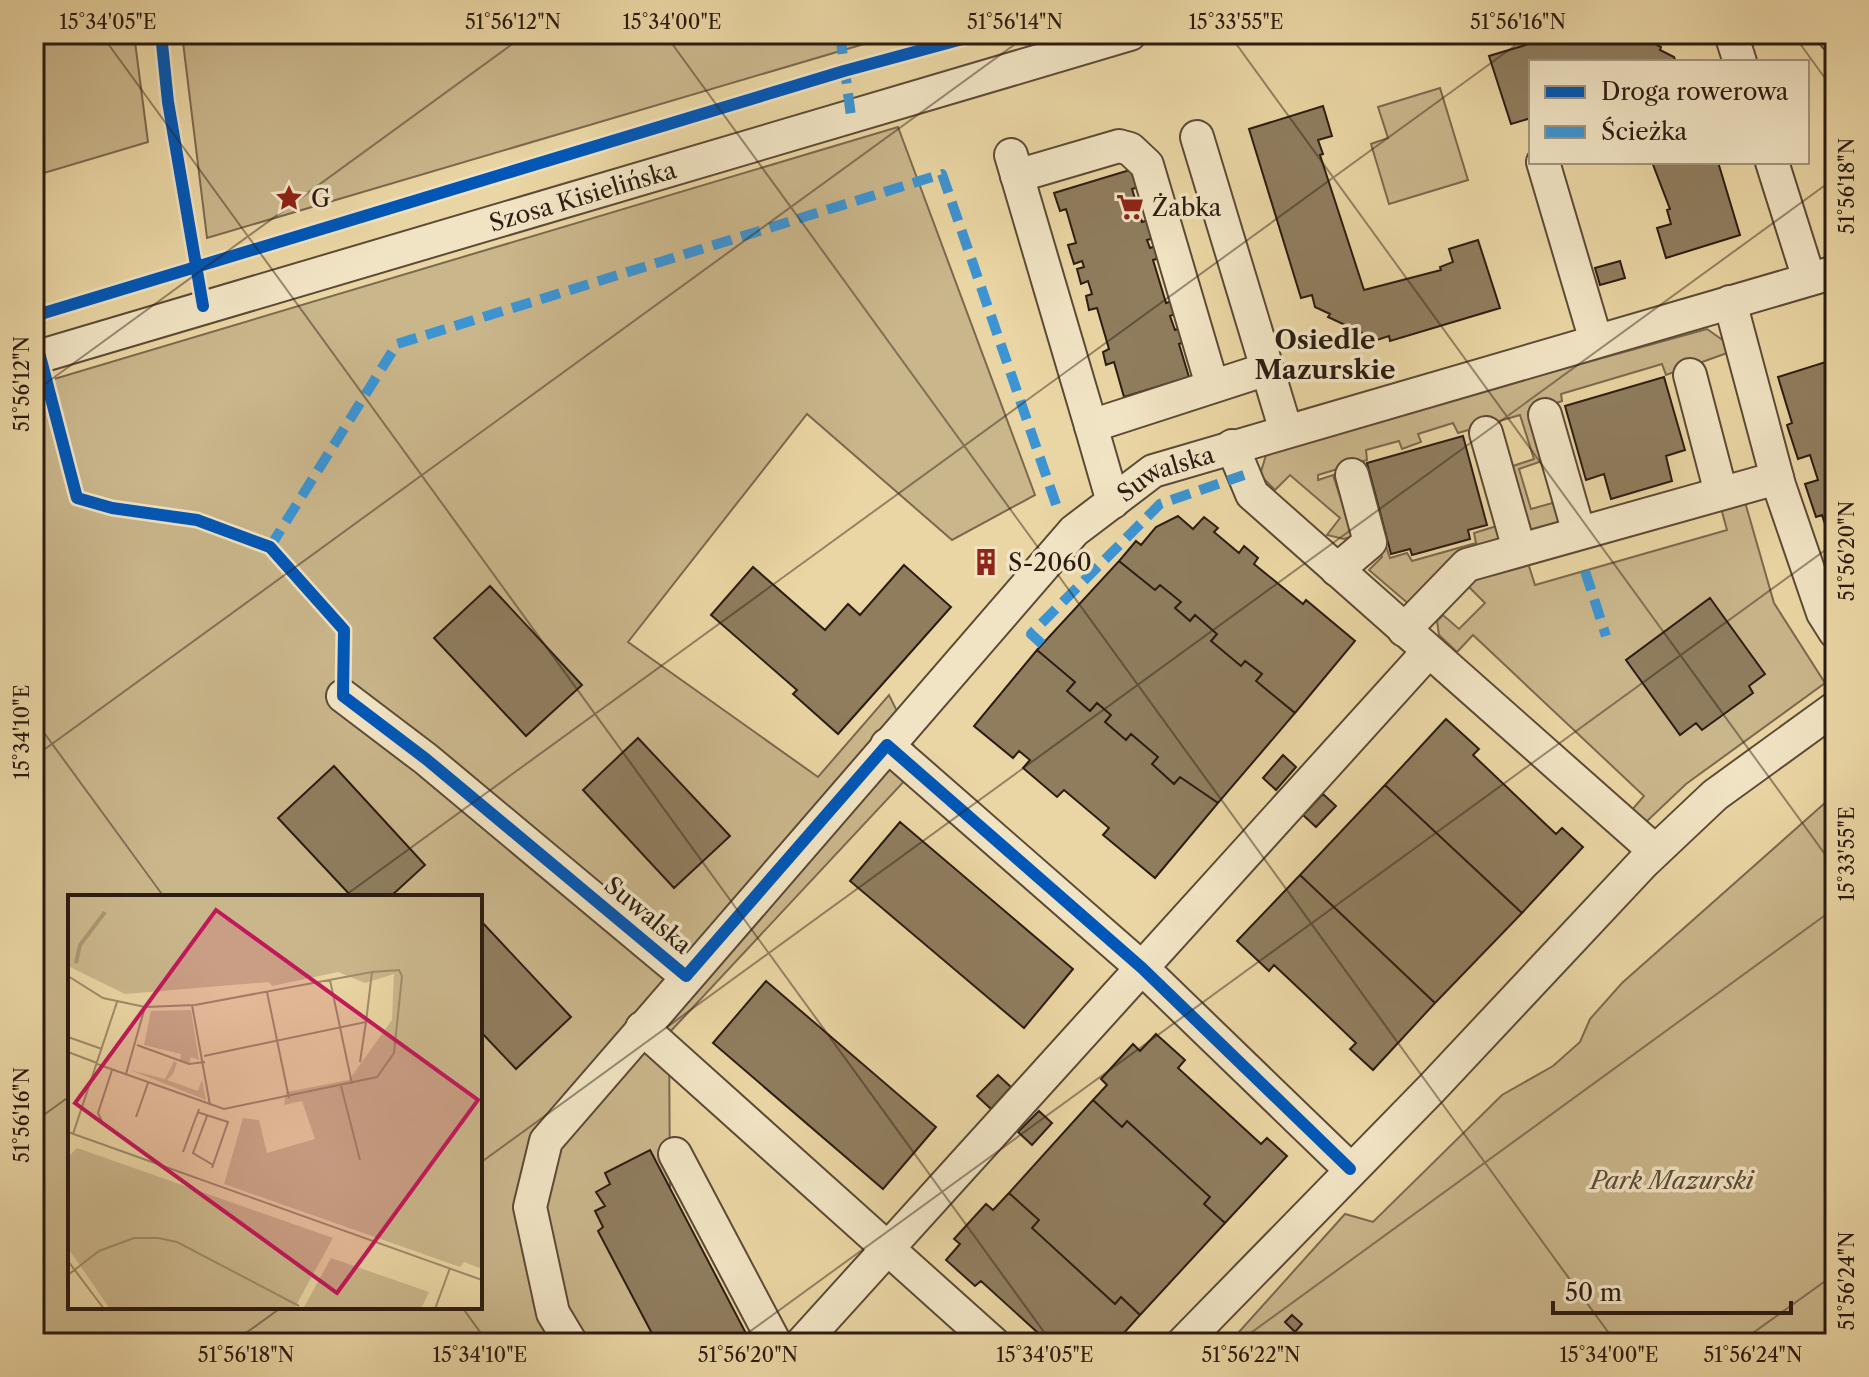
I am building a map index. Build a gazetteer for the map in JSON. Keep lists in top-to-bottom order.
{
  "streets": {
    "street": ["Szosa Kisielińska", "Suwalska"]
  },
  "districts": ["Osiedle Mazurskie"],
  "parks": ["Park Mazurski"],
  "places": {
    "place": ["G"],
    "supermarket": ["Żabka"],
    "building": ["S-2060"]
  },
  "legend": ["Droga rowerowa", "Ścieżka"],
  "scale_bar": "50 m",
  "coordinates": [
    "15°34'05\"E",
    "51°56'12\"N",
    "15°34'00\"E",
    "51°56'14\"N",
    "15°33'55\"E",
    "51°56'16\"N",
    "51°56'18\"N",
    "51°56'20\"N",
    "15°34'10\"E",
    "51°56'24\"N",
    "51°56'22\"N"
  ]
}
